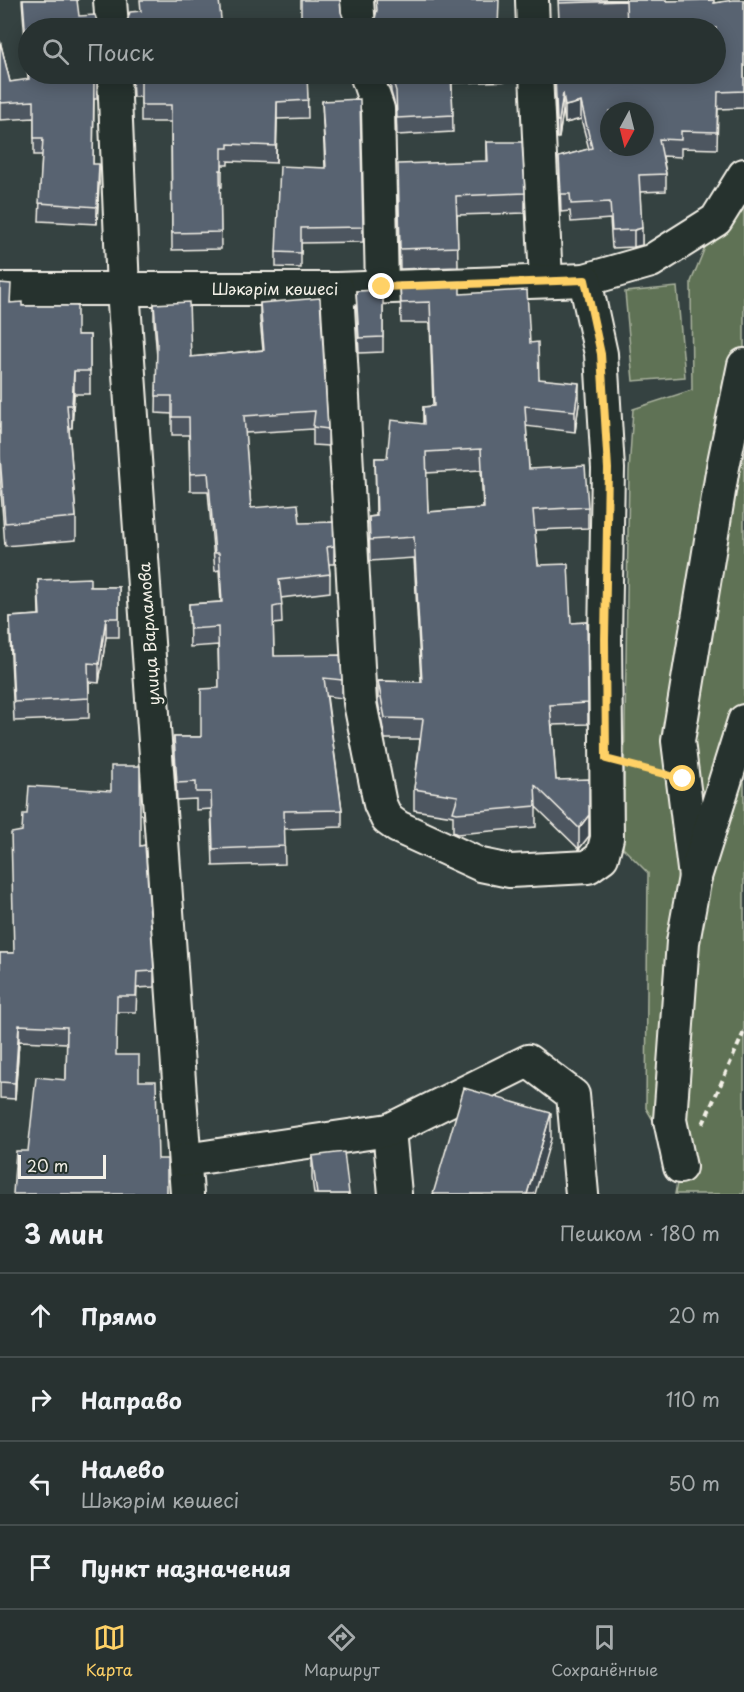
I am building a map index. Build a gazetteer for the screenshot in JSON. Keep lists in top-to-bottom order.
{
  "streets": {
    "street": ["Шәкәрім көшесі", "улица Варламова"]
  },
  "crossings": [
    ["Шәкәрім көшесі", "улица Варламова"]
  ],
  "scale_bar": "20 m",
  "north": "bottom",
  "page": {
    "search": "Поиск",
    "scale": "20 m",
    "heading": ["3 мин", "Пешком · 180 m"],
    "list": [
      ["Прямо", "20 m"],
      ["Направо", "110 m"],
      ["Налево", "Шәкәрім көшесі", "50 m"],
      "Пункт назначения"
    ],
    "nav": ["Карта", "Маршрут", "Сохранённые"]
  }
}
